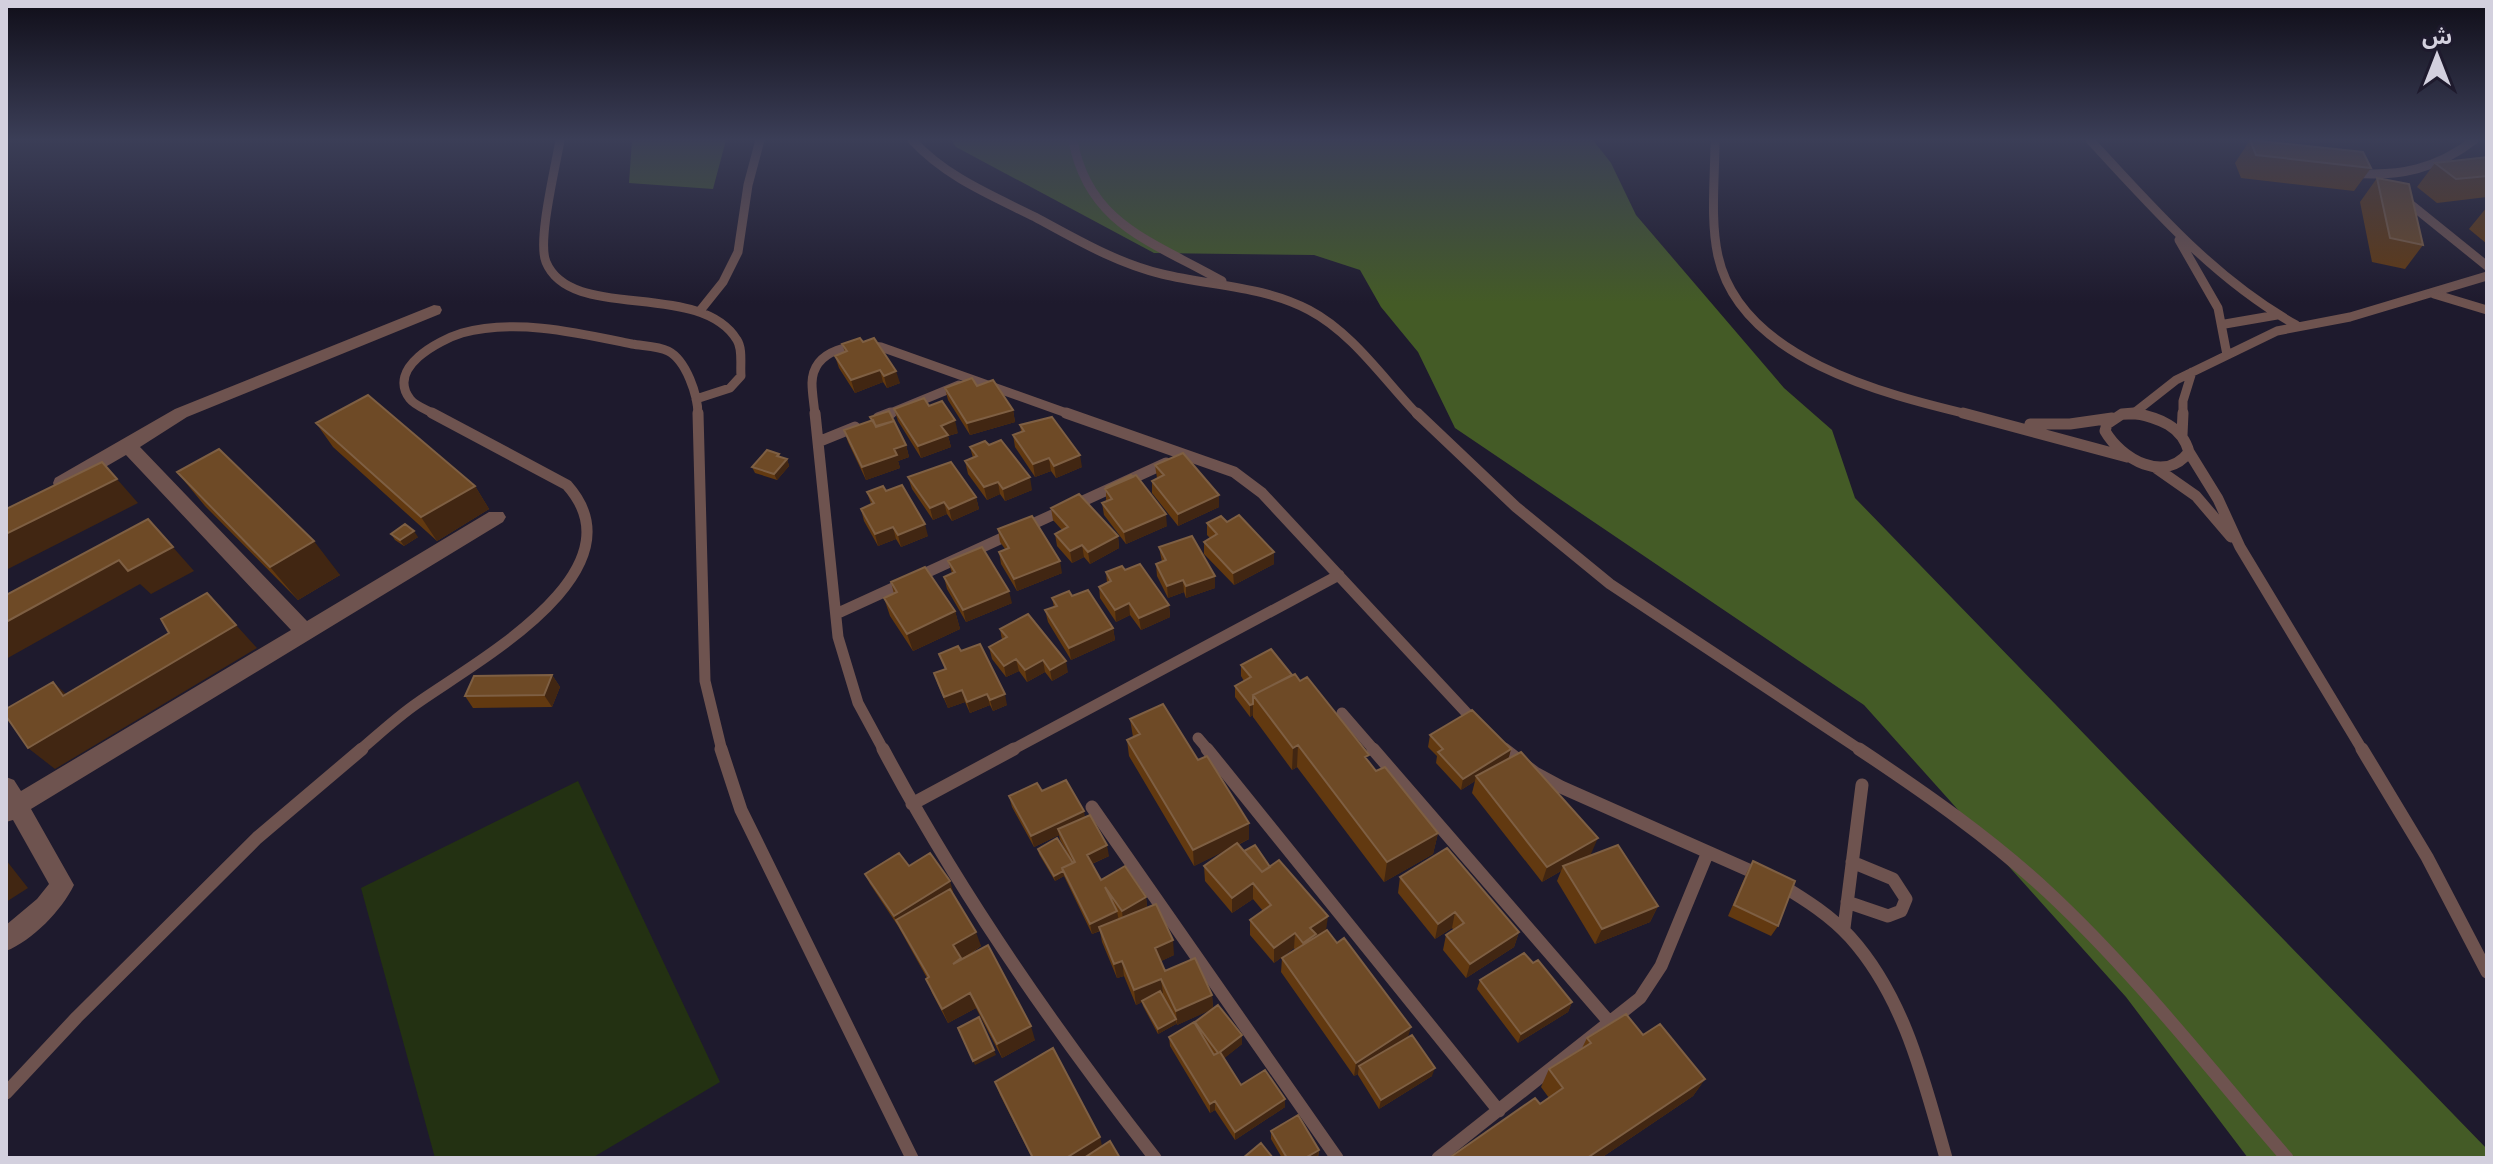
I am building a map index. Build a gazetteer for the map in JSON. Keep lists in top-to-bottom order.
{
  "north": "top"
}
